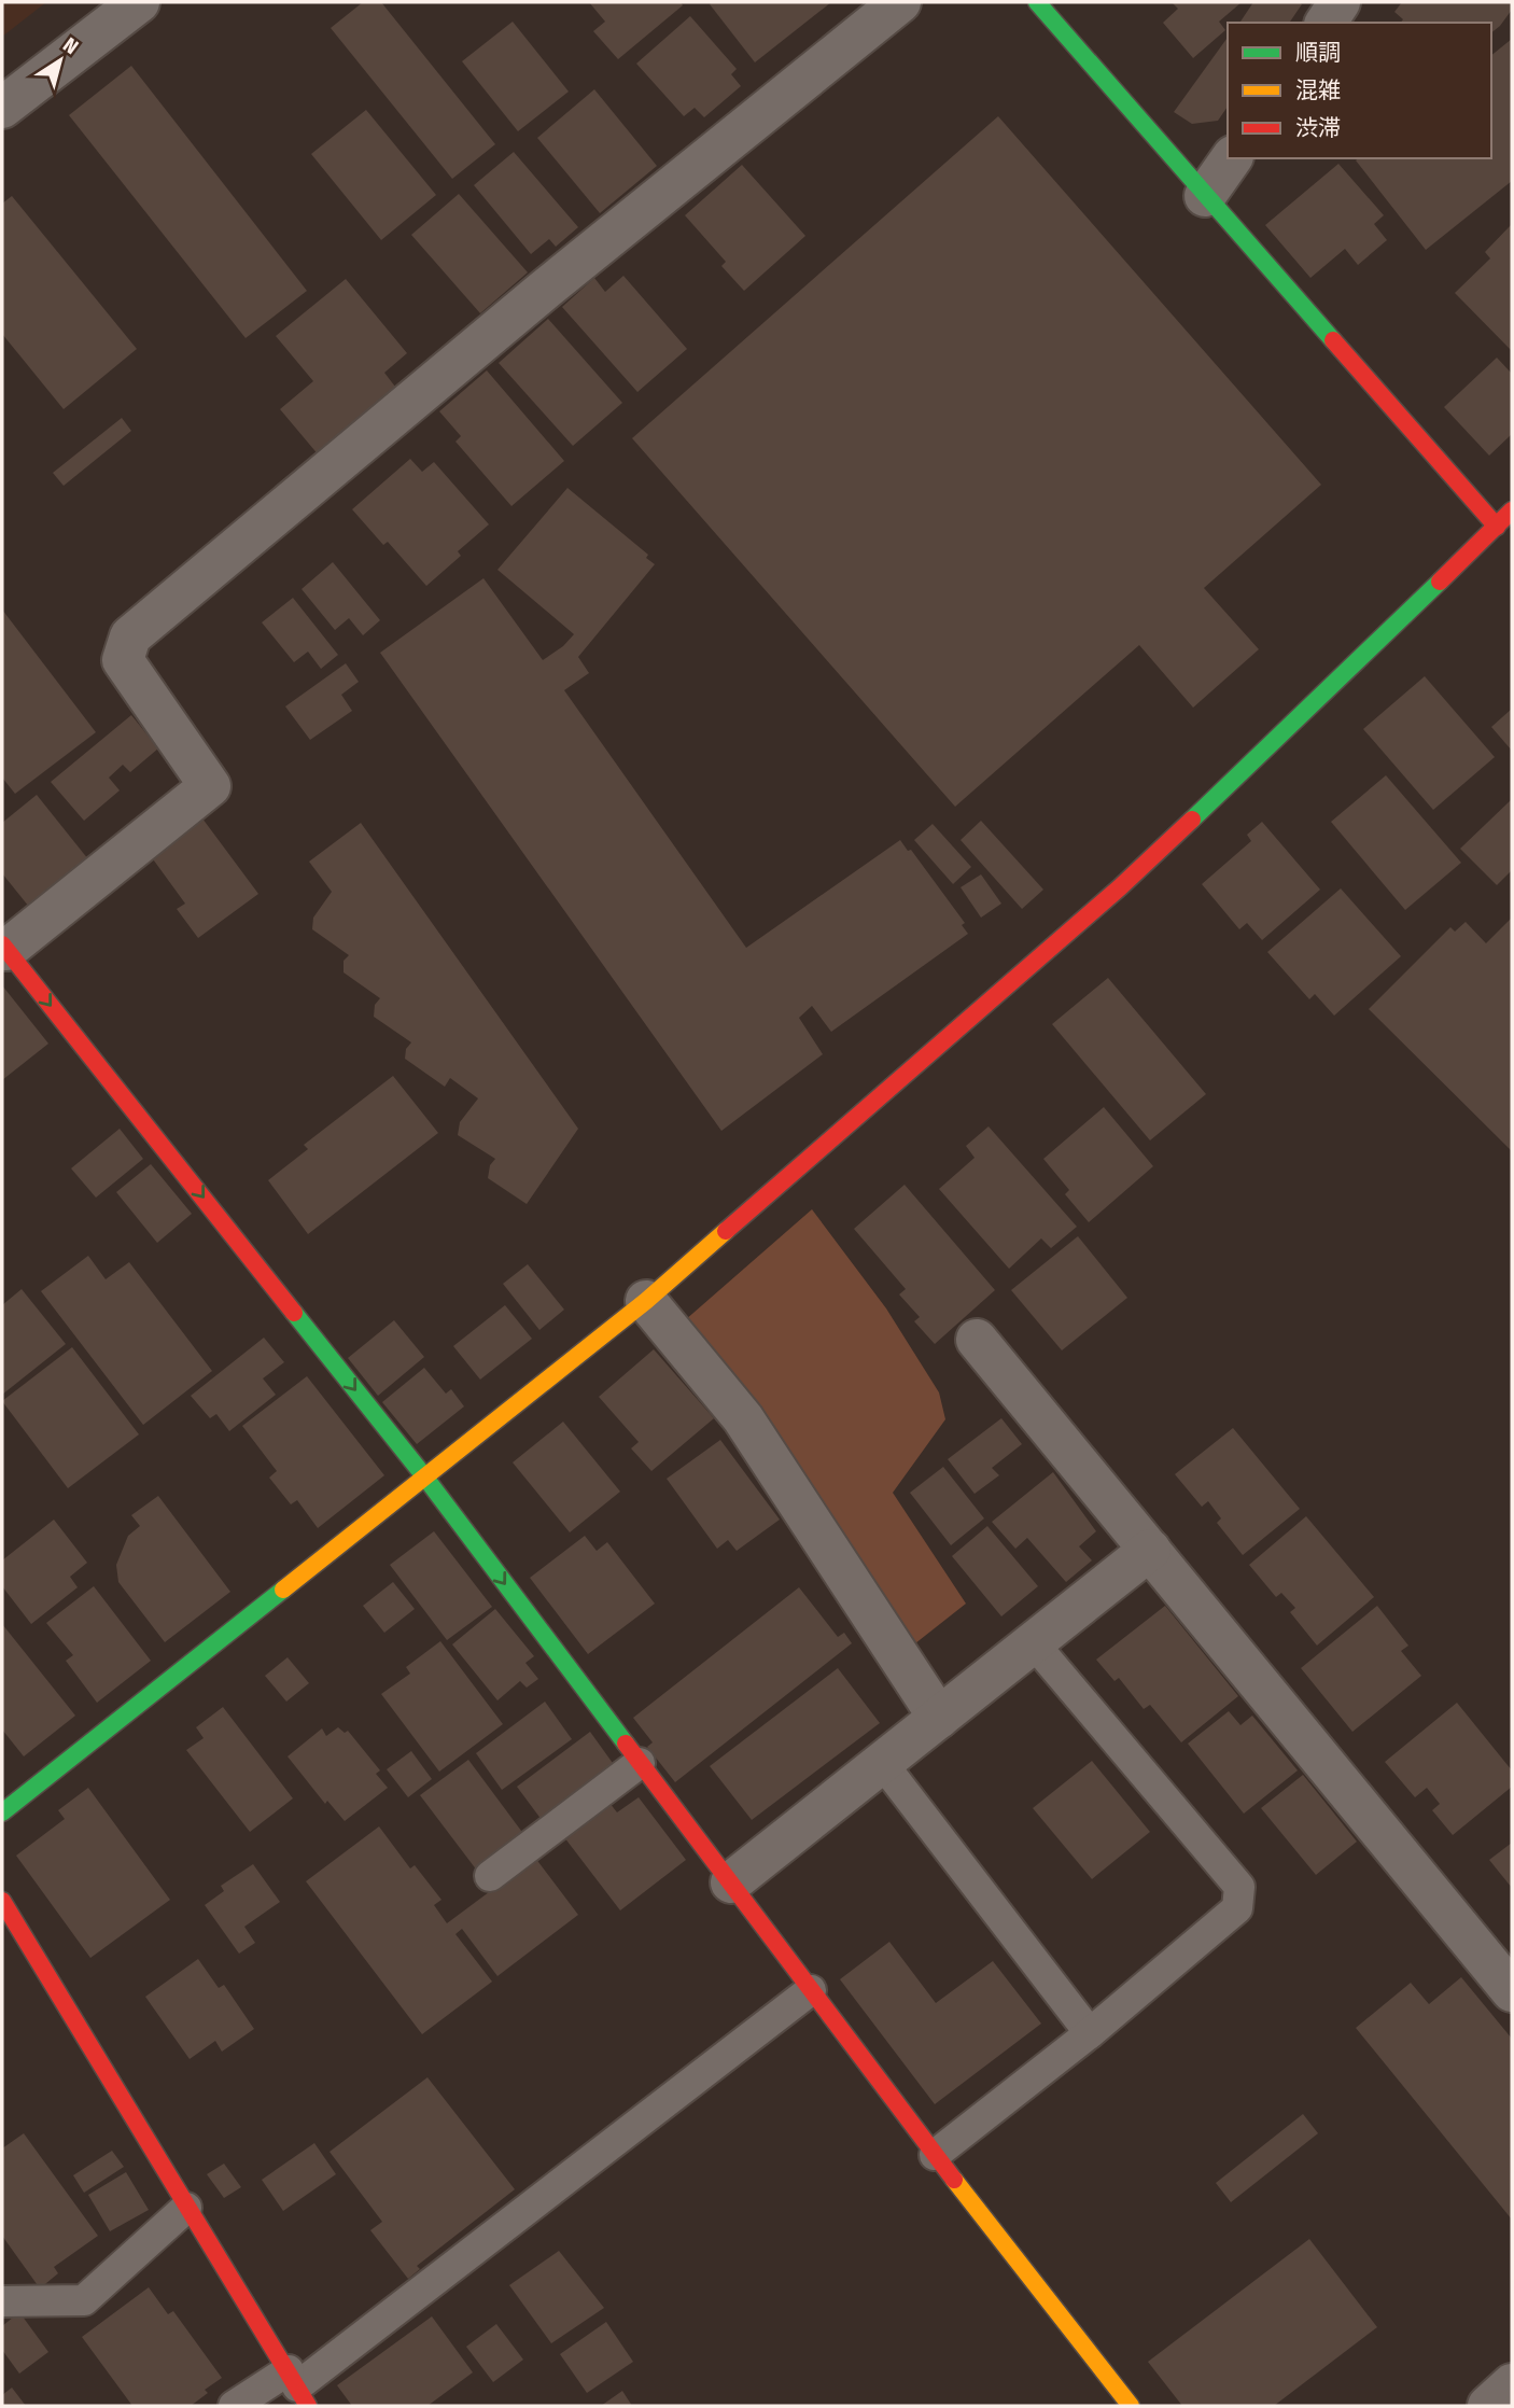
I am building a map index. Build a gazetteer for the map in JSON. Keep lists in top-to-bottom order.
{
  "legend": ["順調", "混雑", "渋滞"],
  "north": "top right"
}
